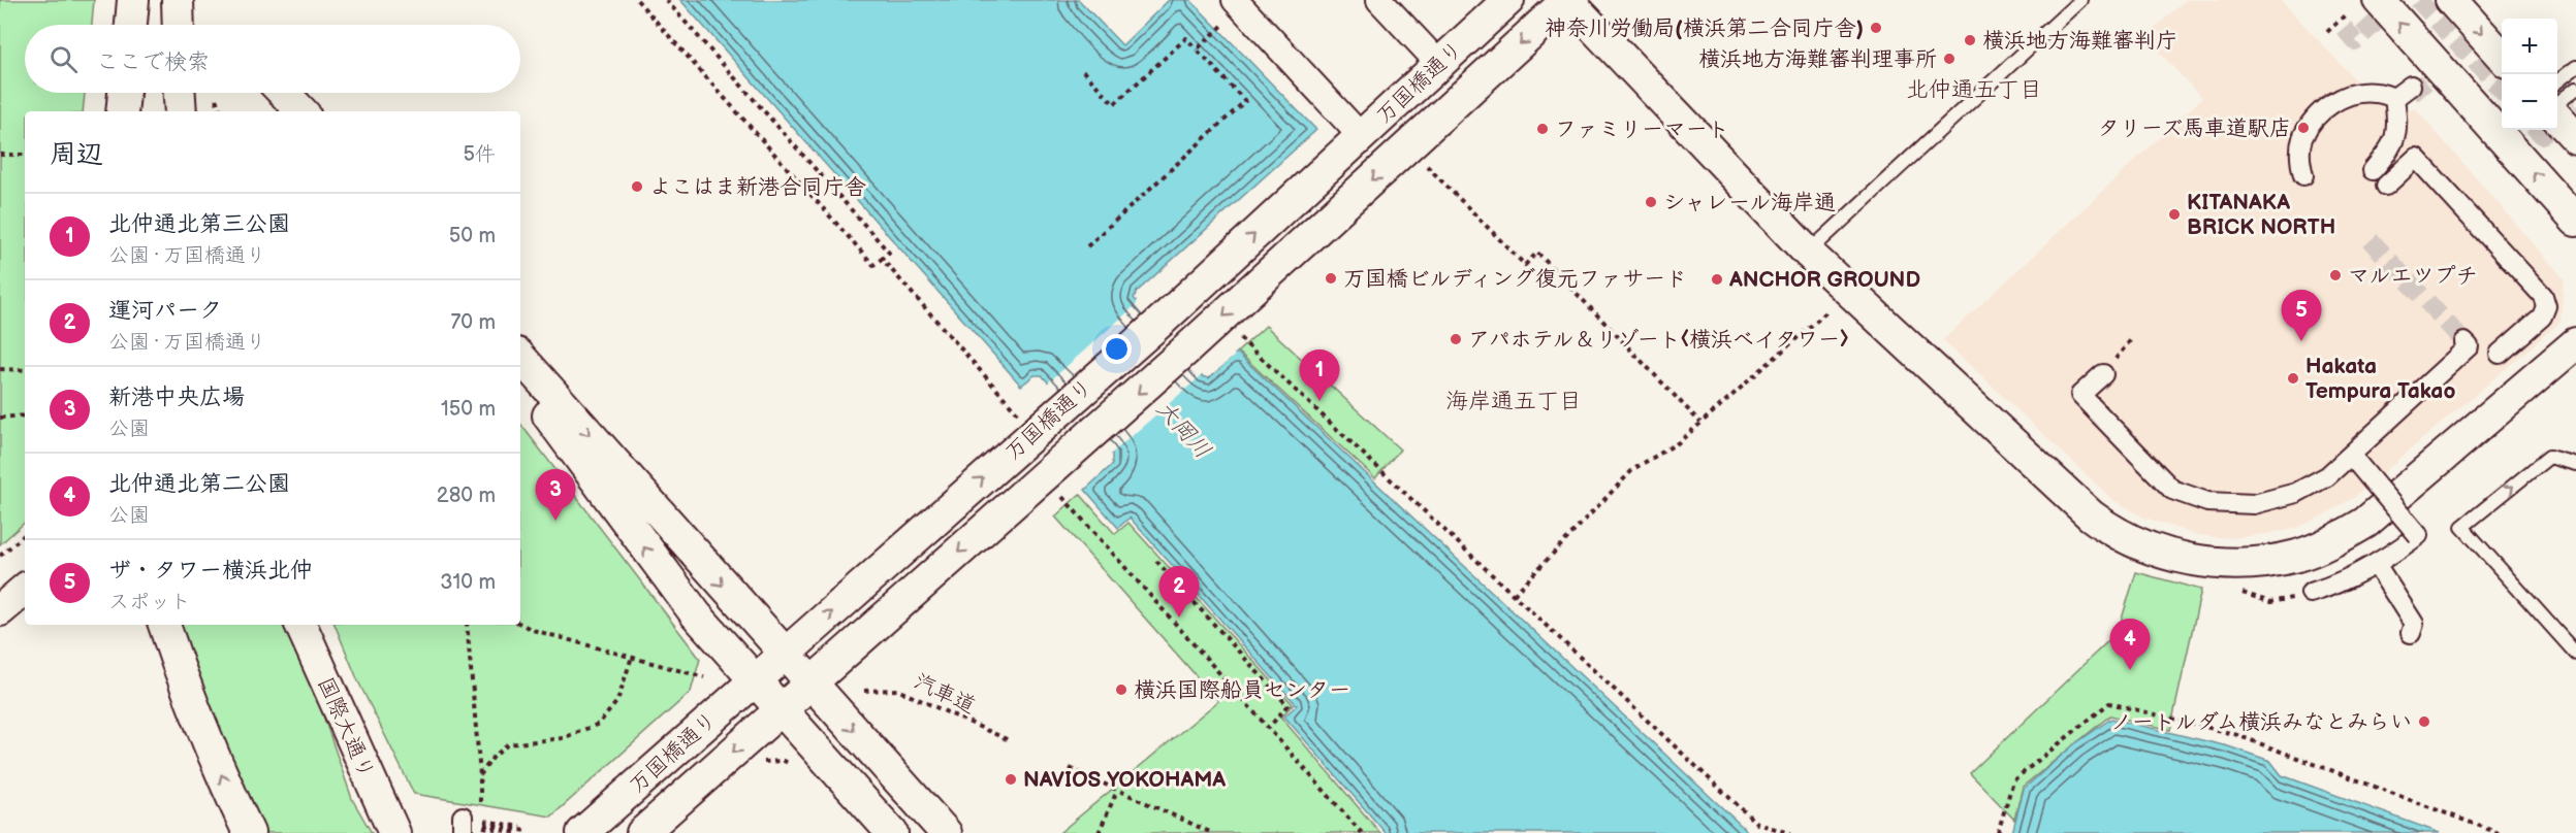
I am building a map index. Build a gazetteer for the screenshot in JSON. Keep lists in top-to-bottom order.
{
  "streets": {
    "street": ["万国橋通り", "国際大通り"],
    "path": ["汽車道"]
  },
  "districts": ["北仲通五丁目", "海岸通五丁目"],
  "water": ["大岡川"],
  "places": [
    "神奈川労働局(横浜第二合同庁舎)",
    "横浜地方海難審判庁",
    "横浜地方海難審判理事所",
    "タリーズ馬車道駅店",
    "ファミリーマート",
    "よこはま新港合同庁舎",
    "シャレール海岸通",
    "KITANAKA BRICK NORTH",
    "マルエツプチ",
    "万国橋ビルディング復元ファサード",
    "ANCHOR GROUND",
    "アパホテル＆リゾート〈横浜ベイタワー〉",
    "Hakata Tempura Takao",
    "横浜国際船員センター",
    "ノートルダム横浜みなとみらい",
    "NAVIOS YOKOHAMA"
  ],
  "page": {
    "map_buttons": ["+", "−"],
    "search": "ここで検索",
    "heading": ["周辺", "5件"],
    "list": [
      {
        "mark": "1",
        "name": "北仲通北第三公園",
        "note": "公園 · 万国橋通り",
        "value": "50 m"
      },
      {
        "mark": "2",
        "name": "運河パーク",
        "note": "公園 · 万国橋通り",
        "value": "70 m"
      },
      {
        "mark": "3",
        "name": "新港中央広場",
        "note": "公園",
        "value": "150 m"
      },
      {
        "mark": "4",
        "name": "北仲通北第二公園",
        "note": "公園",
        "value": "280 m"
      },
      {
        "mark": "5",
        "name": "ザ・タワー横浜北仲",
        "note": "スポット",
        "value": "310 m"
      }
    ],
    "pins": [
      "5",
      "1",
      "3",
      "2",
      "4"
    ]
  }
}
